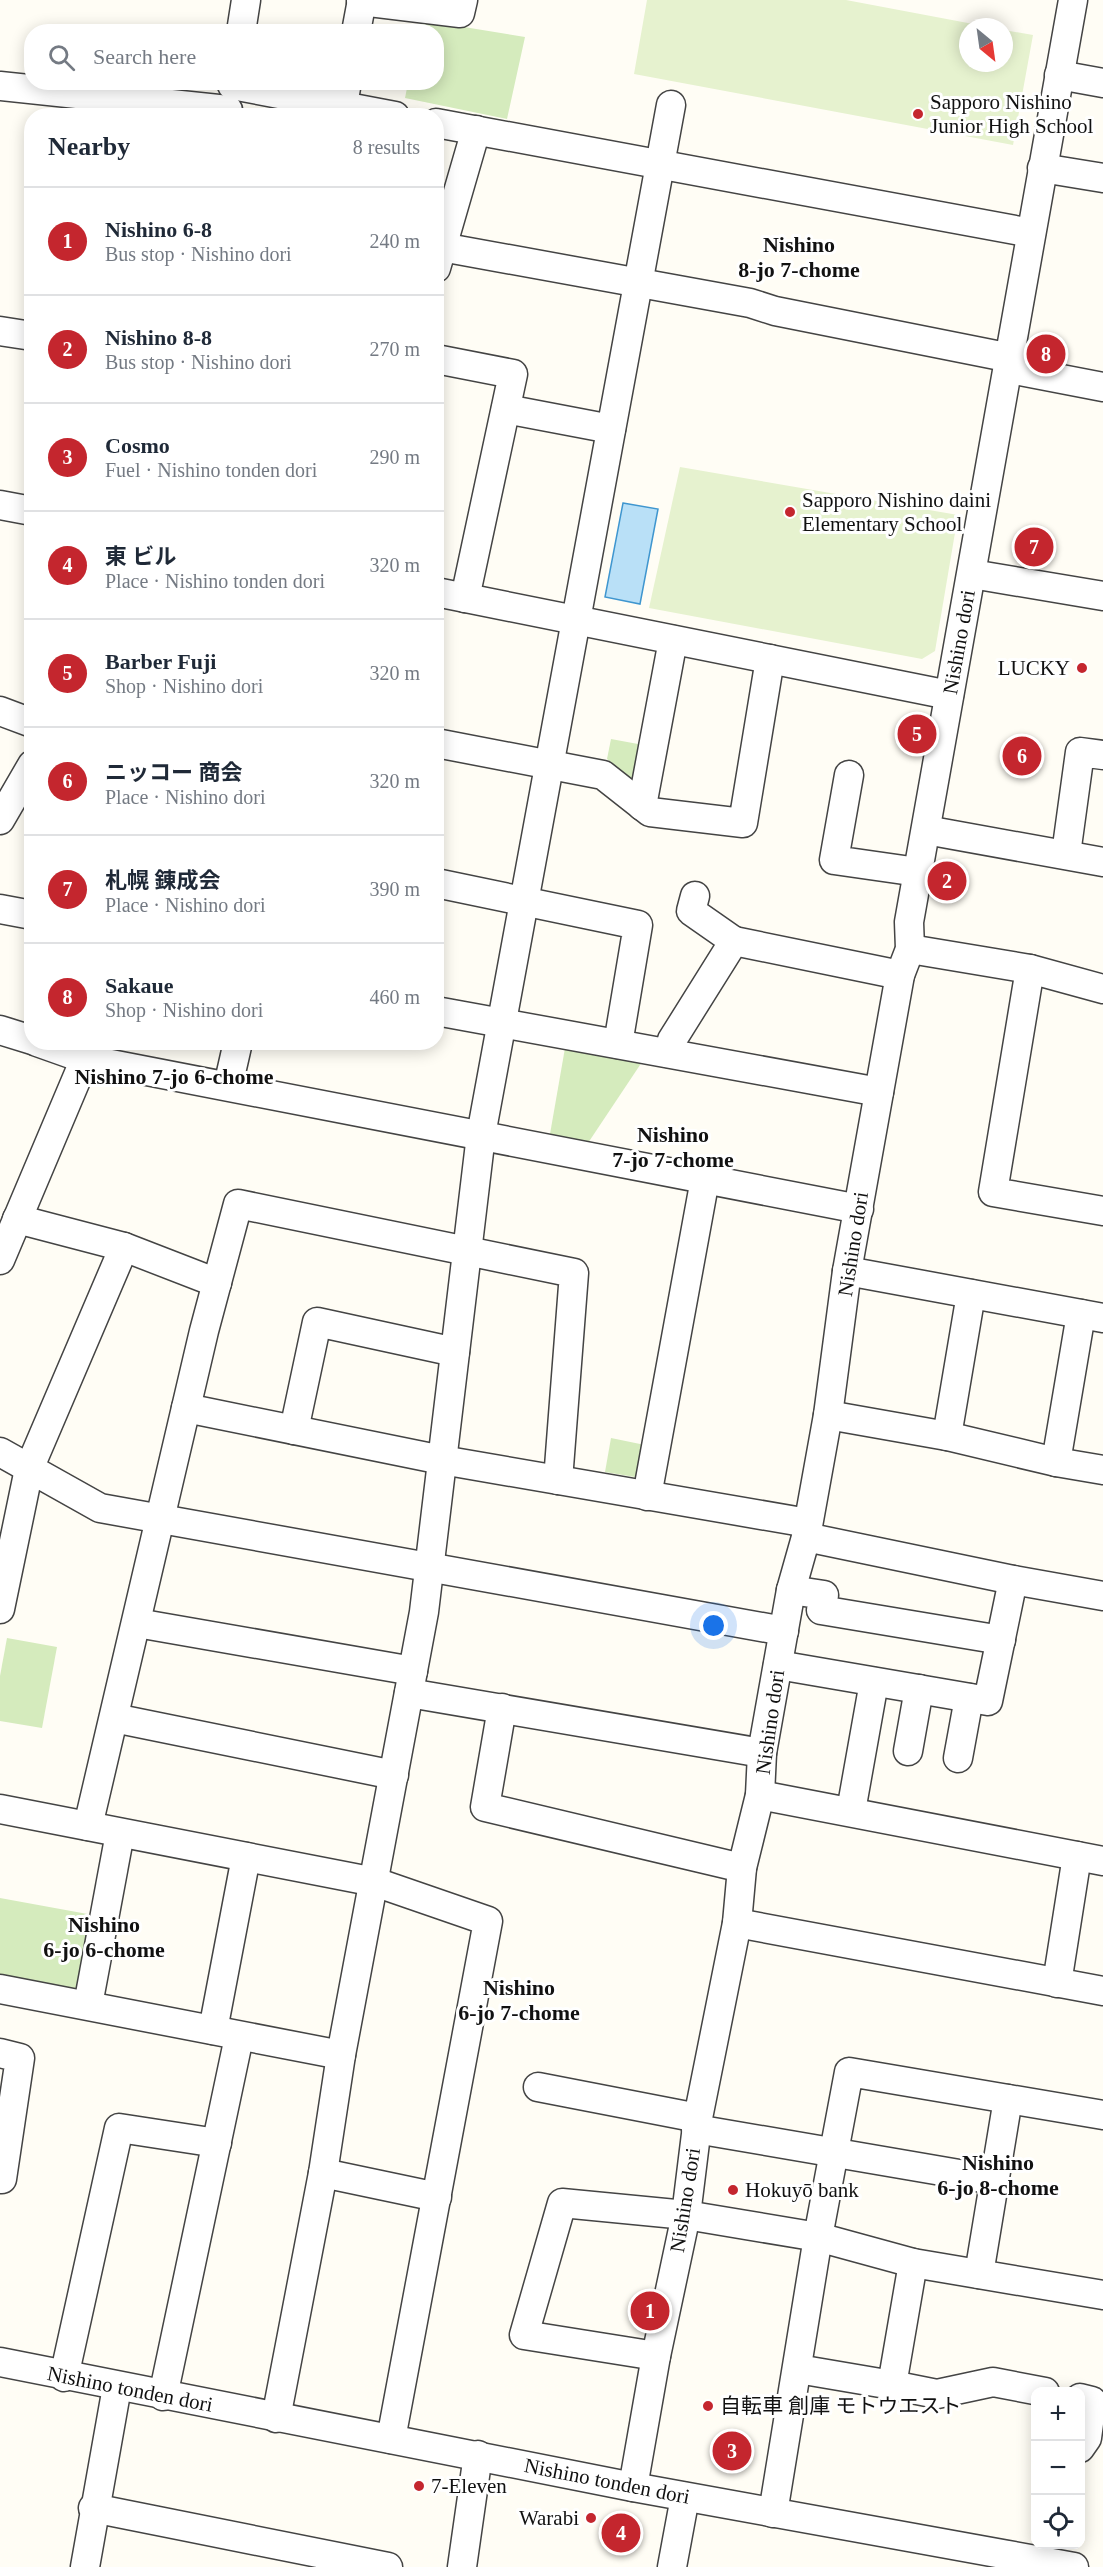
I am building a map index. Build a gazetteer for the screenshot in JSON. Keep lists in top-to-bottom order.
{
  "streets": {
    "street": ["Nishino dori", "Nishino tonden dori"]
  },
  "crossings": [
    ["Nishino dori", "Nishino tonden dori"]
  ],
  "districts": [
    "Nishino 8-jo 7-chome",
    "Nishino 7-jo 6-chome",
    "Nishino 7-jo 7-chome",
    "Nishino 6-jo 6-chome",
    "Nishino 6-jo 7-chome",
    "Nishino 6-jo 8-chome"
  ],
  "places": [
    "Sapporo Nishino Junior High School",
    "Sapporo Nishino daini Elementary School",
    "LUCKY",
    "Hokuyō bank",
    "自転車 創庫 モトウエスト",
    "7-Eleven",
    "Warabi"
  ],
  "north": "bottom right",
  "page": {
    "search": "Search here",
    "heading": ["Nearby", "8 results"],
    "list": [
      {
        "mark": "1",
        "name": "Nishino 6-8",
        "note": "Bus stop · Nishino dori",
        "value": "240 m"
      },
      {
        "mark": "2",
        "name": "Nishino 8-8",
        "note": "Bus stop · Nishino dori",
        "value": "270 m"
      },
      {
        "mark": "3",
        "name": "Cosmo",
        "note": "Fuel · Nishino tonden dori",
        "value": "290 m"
      },
      {
        "mark": "4",
        "name": "東 ビル",
        "note": "Place · Nishino tonden dori",
        "value": "320 m"
      },
      {
        "mark": "5",
        "name": "Barber Fuji",
        "note": "Shop · Nishino dori",
        "value": "320 m"
      },
      {
        "mark": "6",
        "name": "ニッコー 商会",
        "note": "Place · Nishino dori",
        "value": "320 m"
      },
      {
        "mark": "7",
        "name": "札幌 錬成会",
        "note": "Place · Nishino dori",
        "value": "390 m"
      },
      {
        "mark": "8",
        "name": "Sakaue",
        "note": "Shop · Nishino dori",
        "value": "460 m"
      }
    ],
    "pins": [
      "8",
      "7",
      "5",
      "6",
      "2",
      "1",
      "3",
      "4"
    ],
    "map_buttons": ["+", "−"]
  }
}
